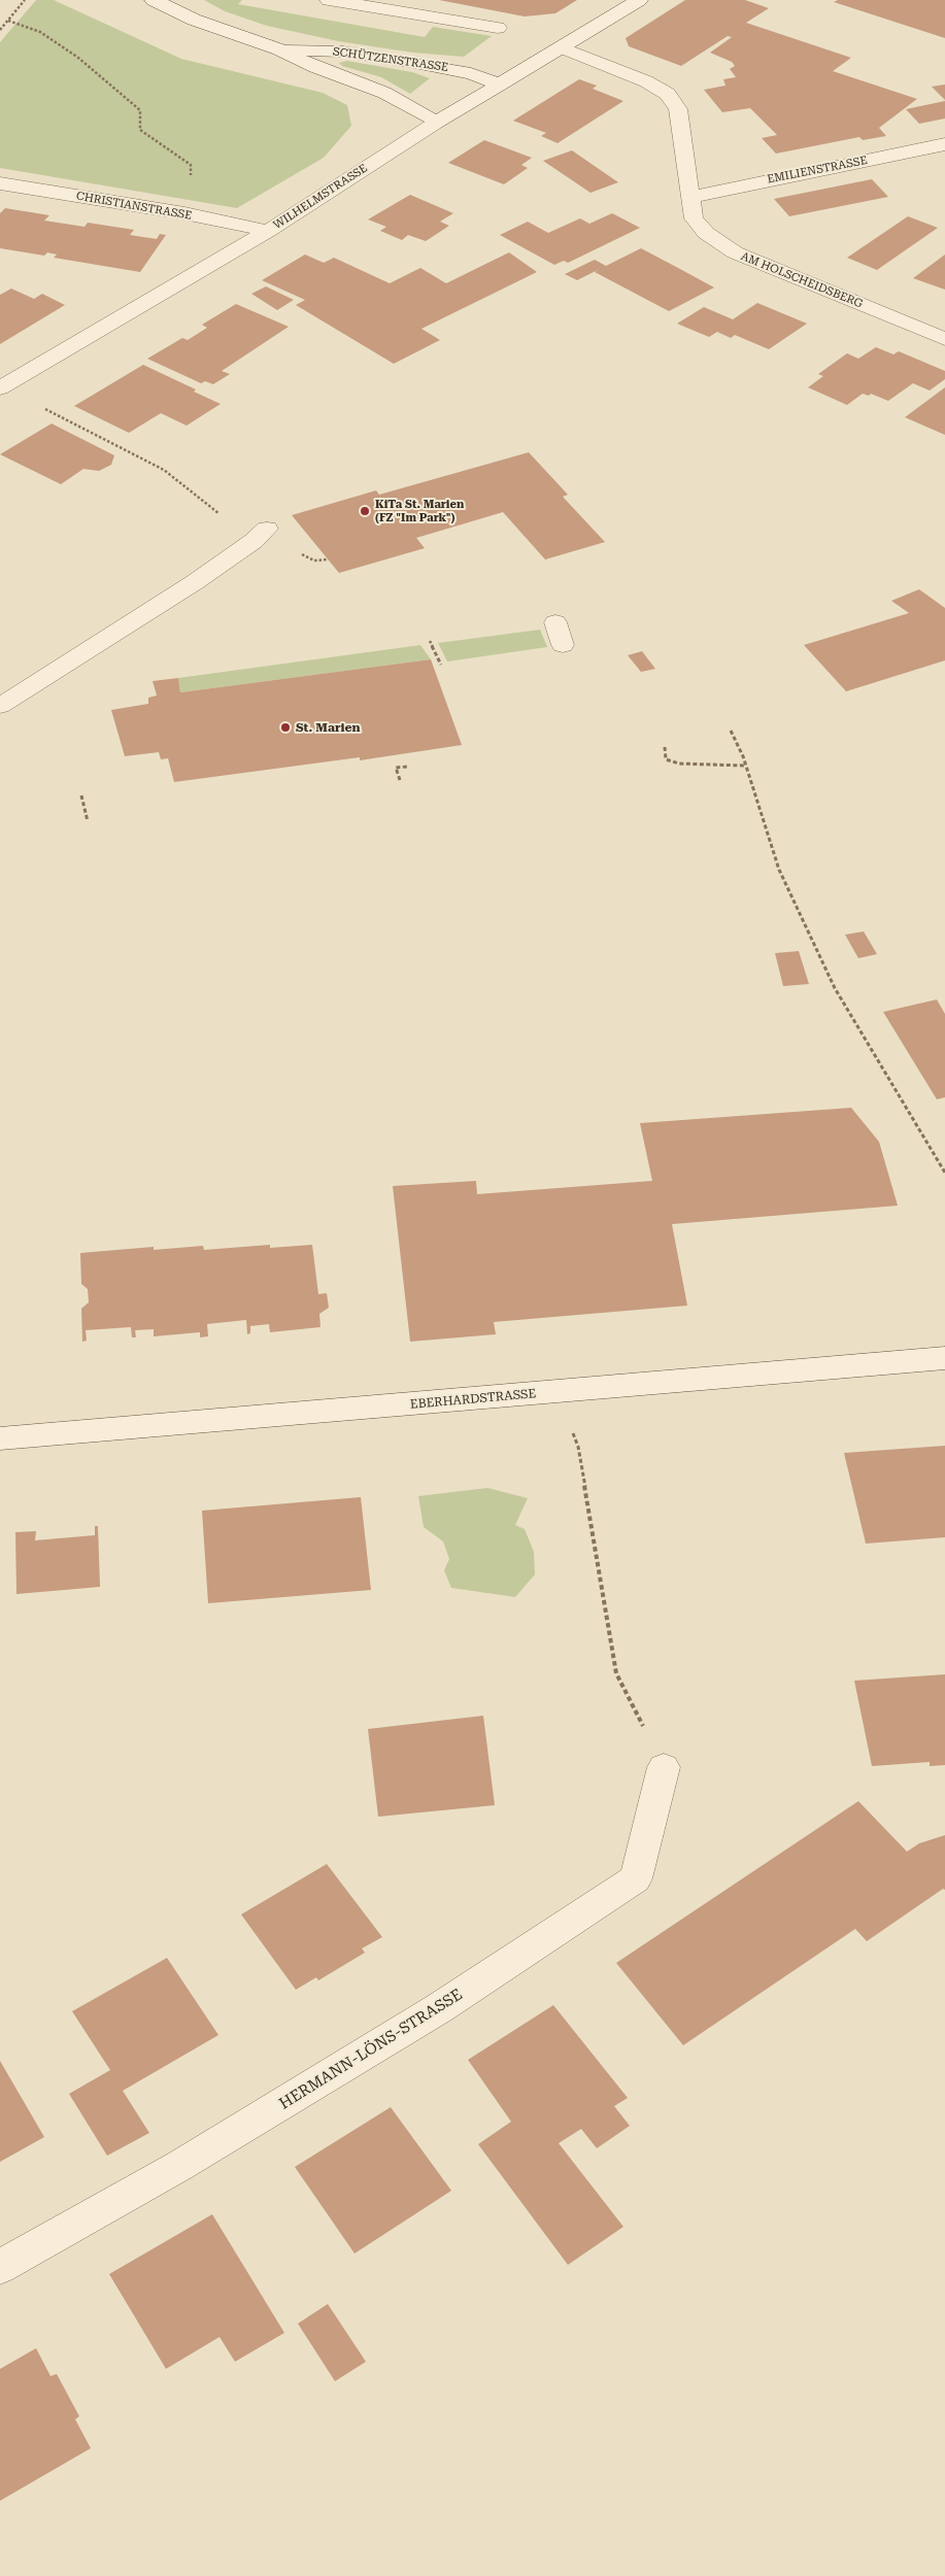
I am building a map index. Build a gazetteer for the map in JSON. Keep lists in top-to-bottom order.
{
  "streets": {
    "street": [
      "SCHÜTZENSTRASSE",
      "EMILIENSTRASSE",
      "WILHELMSTRASSE",
      "CHRISTIANSTRASSE",
      "AM HOLSCHEIDSBERG",
      "EBERHARDSTRASSE",
      "HERMANN-LÖNS-STRASSE"
    ]
  },
  "crossings": [
    ["SCHÜTZENSTRASSE", "WILHELMSTRASSE"],
    ["EMILIENSTRASSE", "AM HOLSCHEIDSBERG"],
    ["WILHELMSTRASSE", "CHRISTIANSTRASSE"],
    ["WILHELMSTRASSE", "AM HOLSCHEIDSBERG"]
  ],
  "places": ["KiTa St. Marien (FZ \"Im Park\")", "St. Marien"]
}
